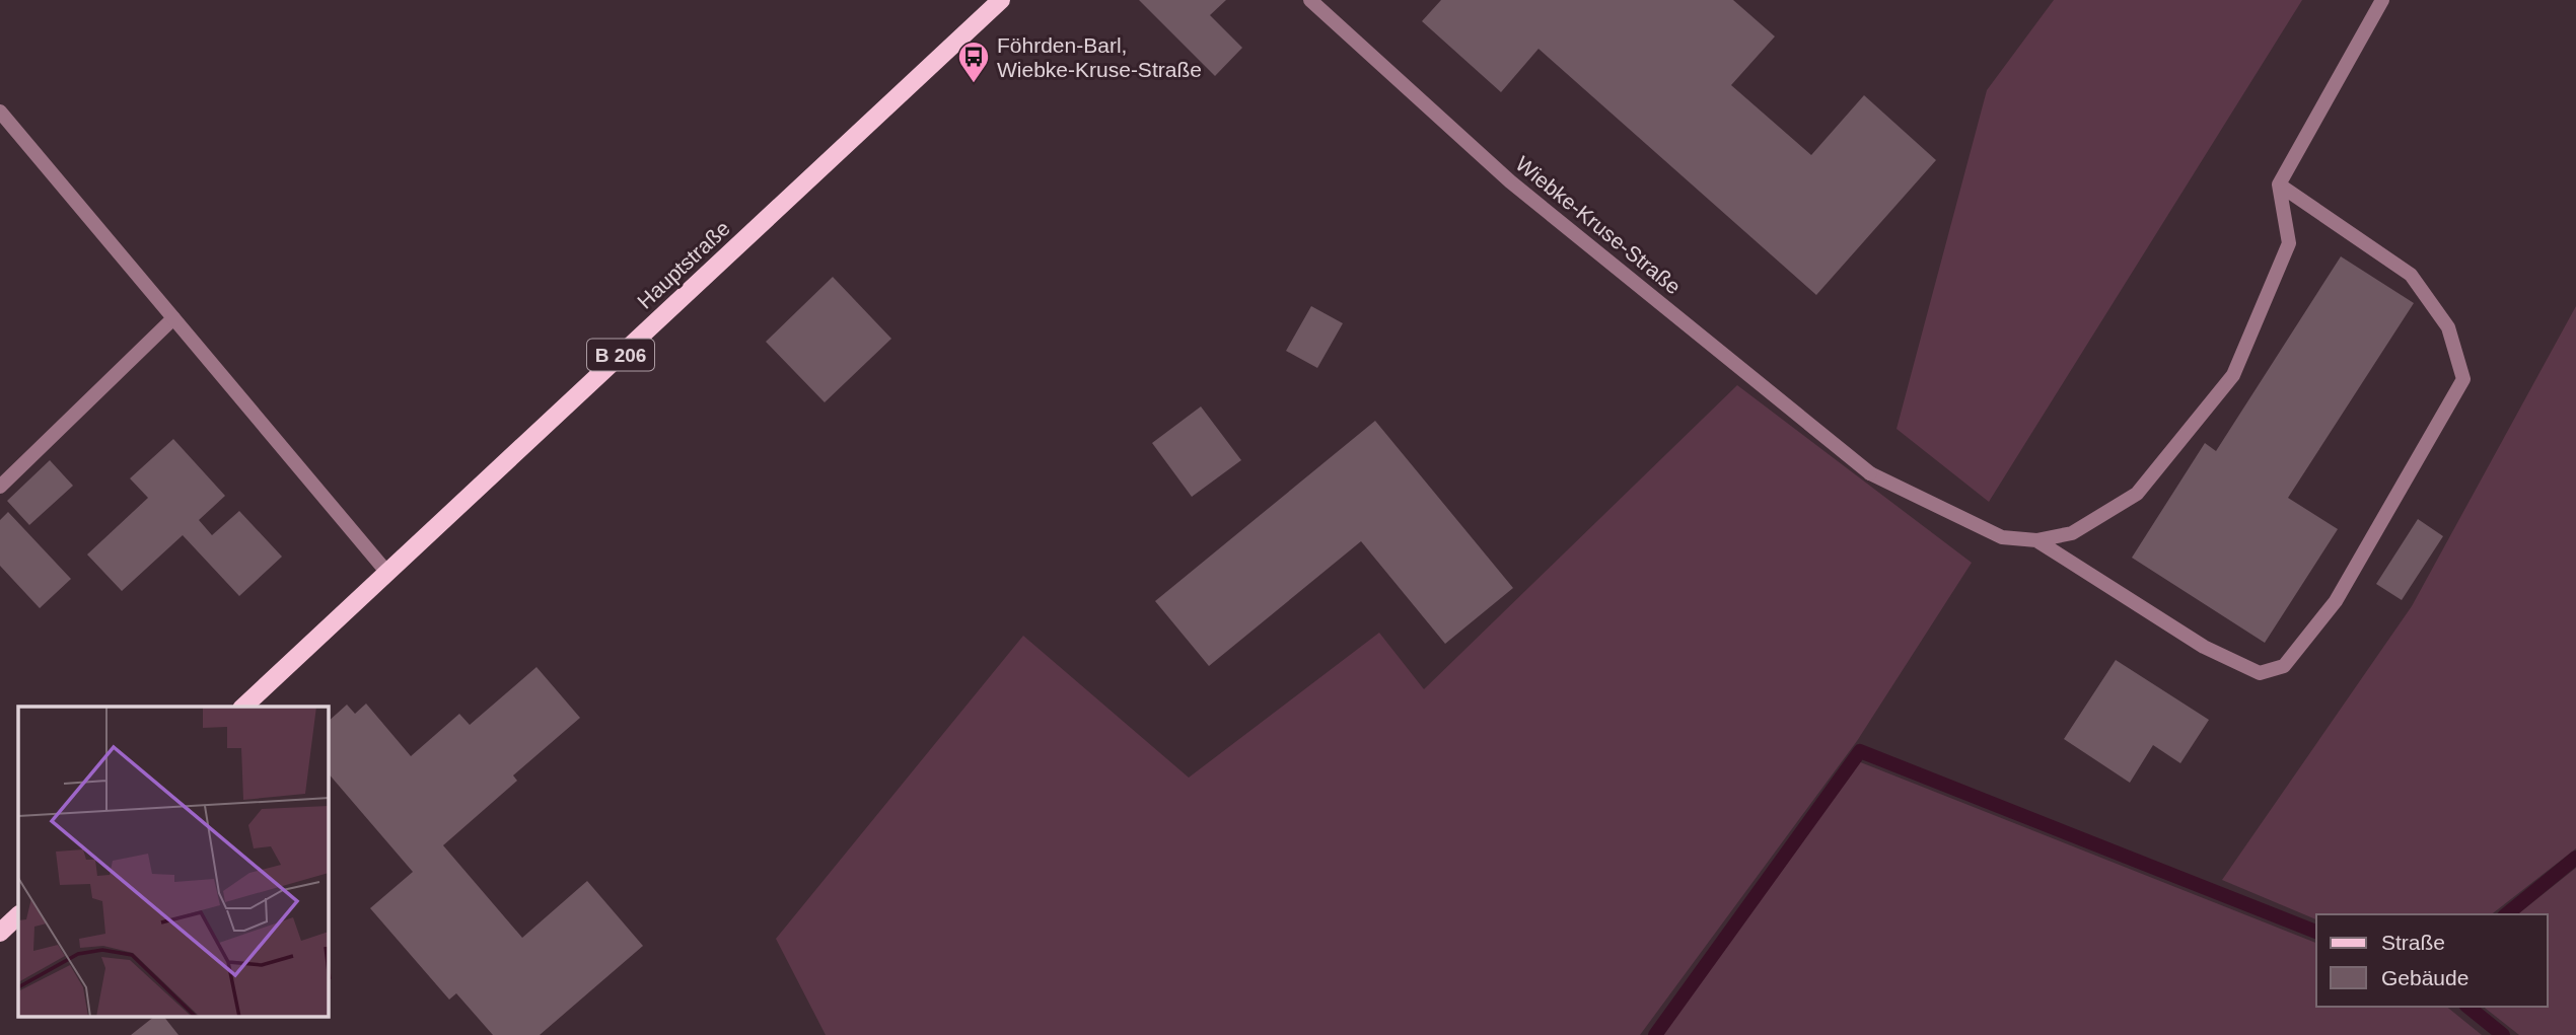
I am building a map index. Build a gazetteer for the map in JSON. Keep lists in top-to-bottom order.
{
  "streets": {
    "main road": ["Hauptstraße", "B 206"],
    "street": ["Wiebke-Kruse-Straße"]
  },
  "places": {
    "bus stop": ["Föhrden-Barl, Wiebke-Kruse-Straße"]
  },
  "legend": ["Straße", "Gebäude"]
}
